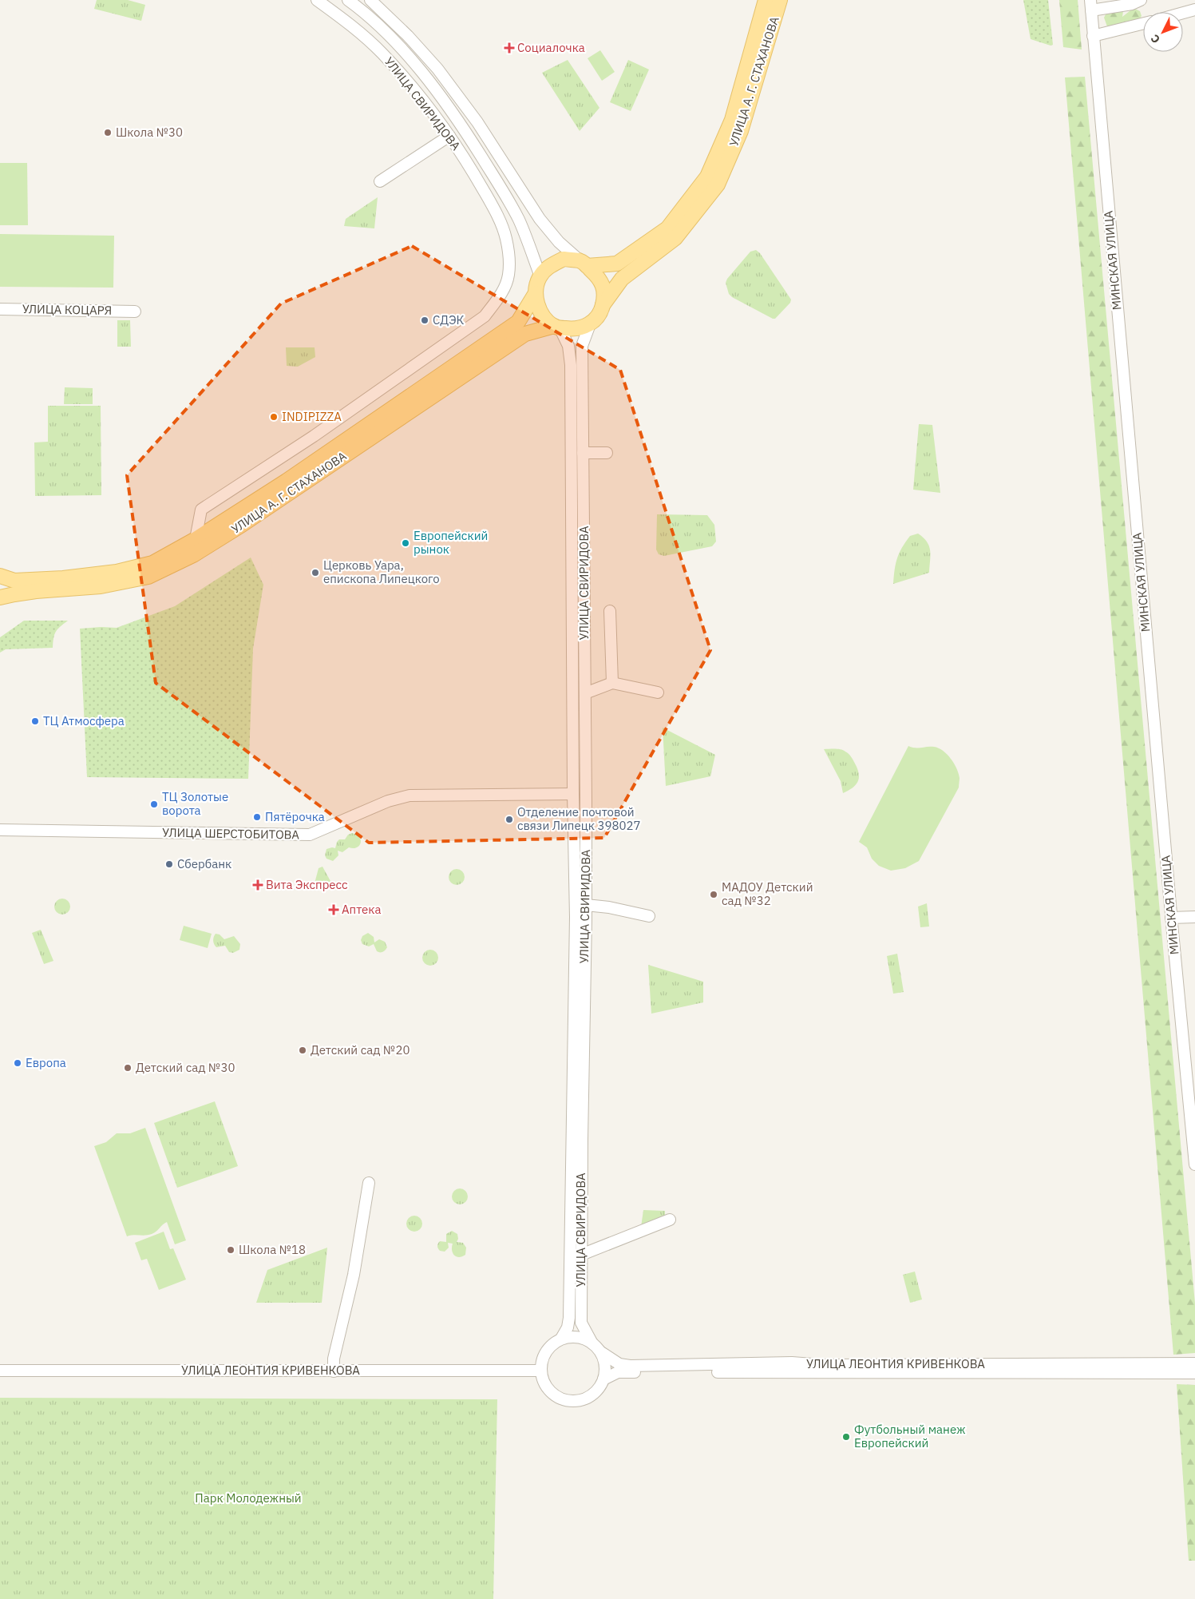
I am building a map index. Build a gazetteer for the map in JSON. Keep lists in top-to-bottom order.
{
  "streets": {
    "main road": ["УЛИЦА А. Г. СТАХАНОВА"],
    "street": [
      "УЛИЦА СВИРИДОВА",
      "МИНСКАЯ УЛИЦА",
      "УЛИЦА КОЦАРЯ",
      "УЛИЦА ШЕРСТОБИТОВА",
      "УЛИЦА ЛЕОНТИЯ КРИВЕНКОВА"
    ]
  },
  "crossings": [
    ["УЛИЦА А. Г. СТАХАНОВА", "УЛИЦА СВИРИДОВА"],
    ["УЛИЦА СВИРИДОВА", "УЛИЦА ШЕРСТОБИТОВА"],
    ["УЛИЦА СВИРИДОВА", "УЛИЦА ЛЕОНТИЯ КРИВЕНКОВА"]
  ],
  "parks": ["Парк Молодежный"],
  "places": {
    "health": ["Социалочка", "Вита Экспресс", "Аптека"],
    "other": [
      "Школа №30",
      "СДЭК",
      "INDIPIZZA",
      "Европейский рынок",
      "Церковь Уара, епископа Липецкого",
      "ТЦ Атмосфера",
      "ТЦ Золотые ворота",
      "Пятёрочка",
      "Отделение почтовой связи Липецк 398027",
      "Сбербанк",
      "МАДОУ Детский сад №32",
      "Детский сад №20",
      "Европа",
      "Детский сад №30",
      "Школа №18",
      "Футбольный манеж Европейский"
    ]
  },
  "north": "bottom left"
}
